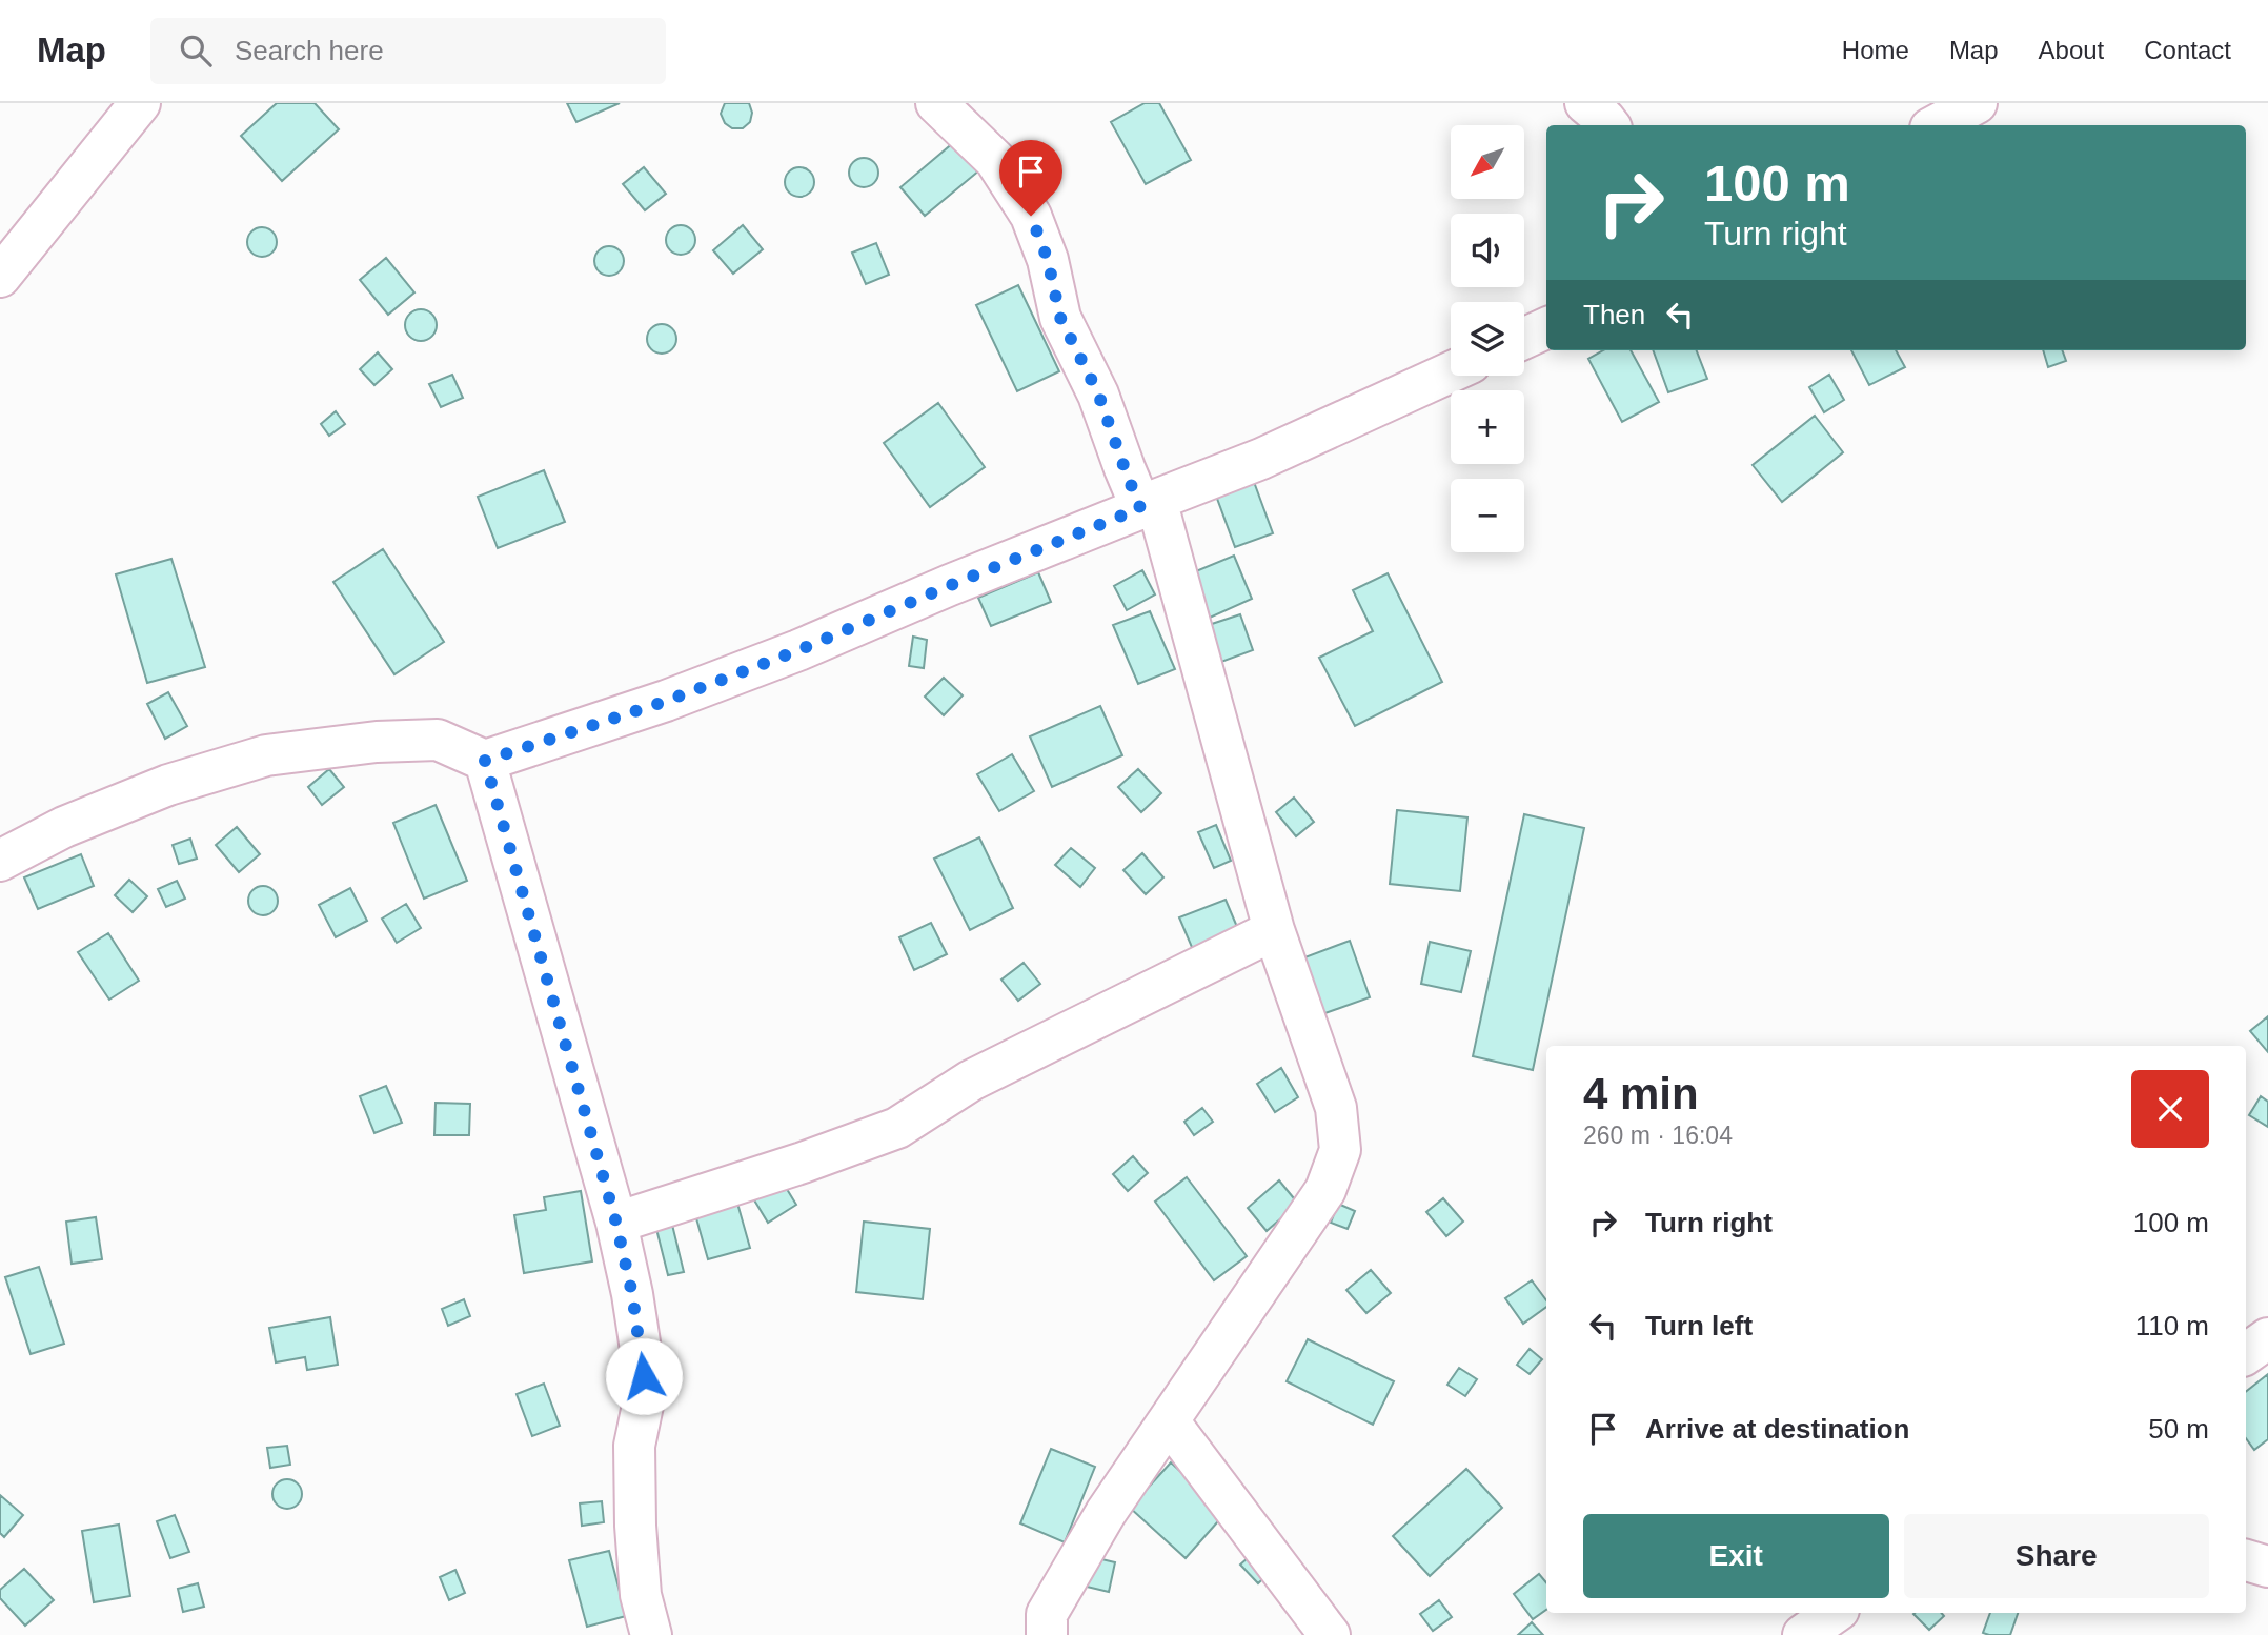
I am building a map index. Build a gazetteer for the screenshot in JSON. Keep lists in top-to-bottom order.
{
  "north": "bottom left",
  "page": {
    "header": "Map",
    "search": "Search here",
    "nav": [
      "Home",
      "Map",
      "About",
      "Contact"
    ],
    "map_buttons": ["+", "−"],
    "turn": ["100 m", "Turn right"],
    "then": "Then",
    "heading": ["4 min", "260 m · 16:04"],
    "list": [
      {
        "name": "Turn right",
        "value": "100 m"
      },
      {
        "name": "Turn left",
        "value": "110 m"
      },
      {
        "name": "Arrive at destination",
        "value": "50 m"
      }
    ],
    "buttons": ["Exit", "Share"]
  }
}
